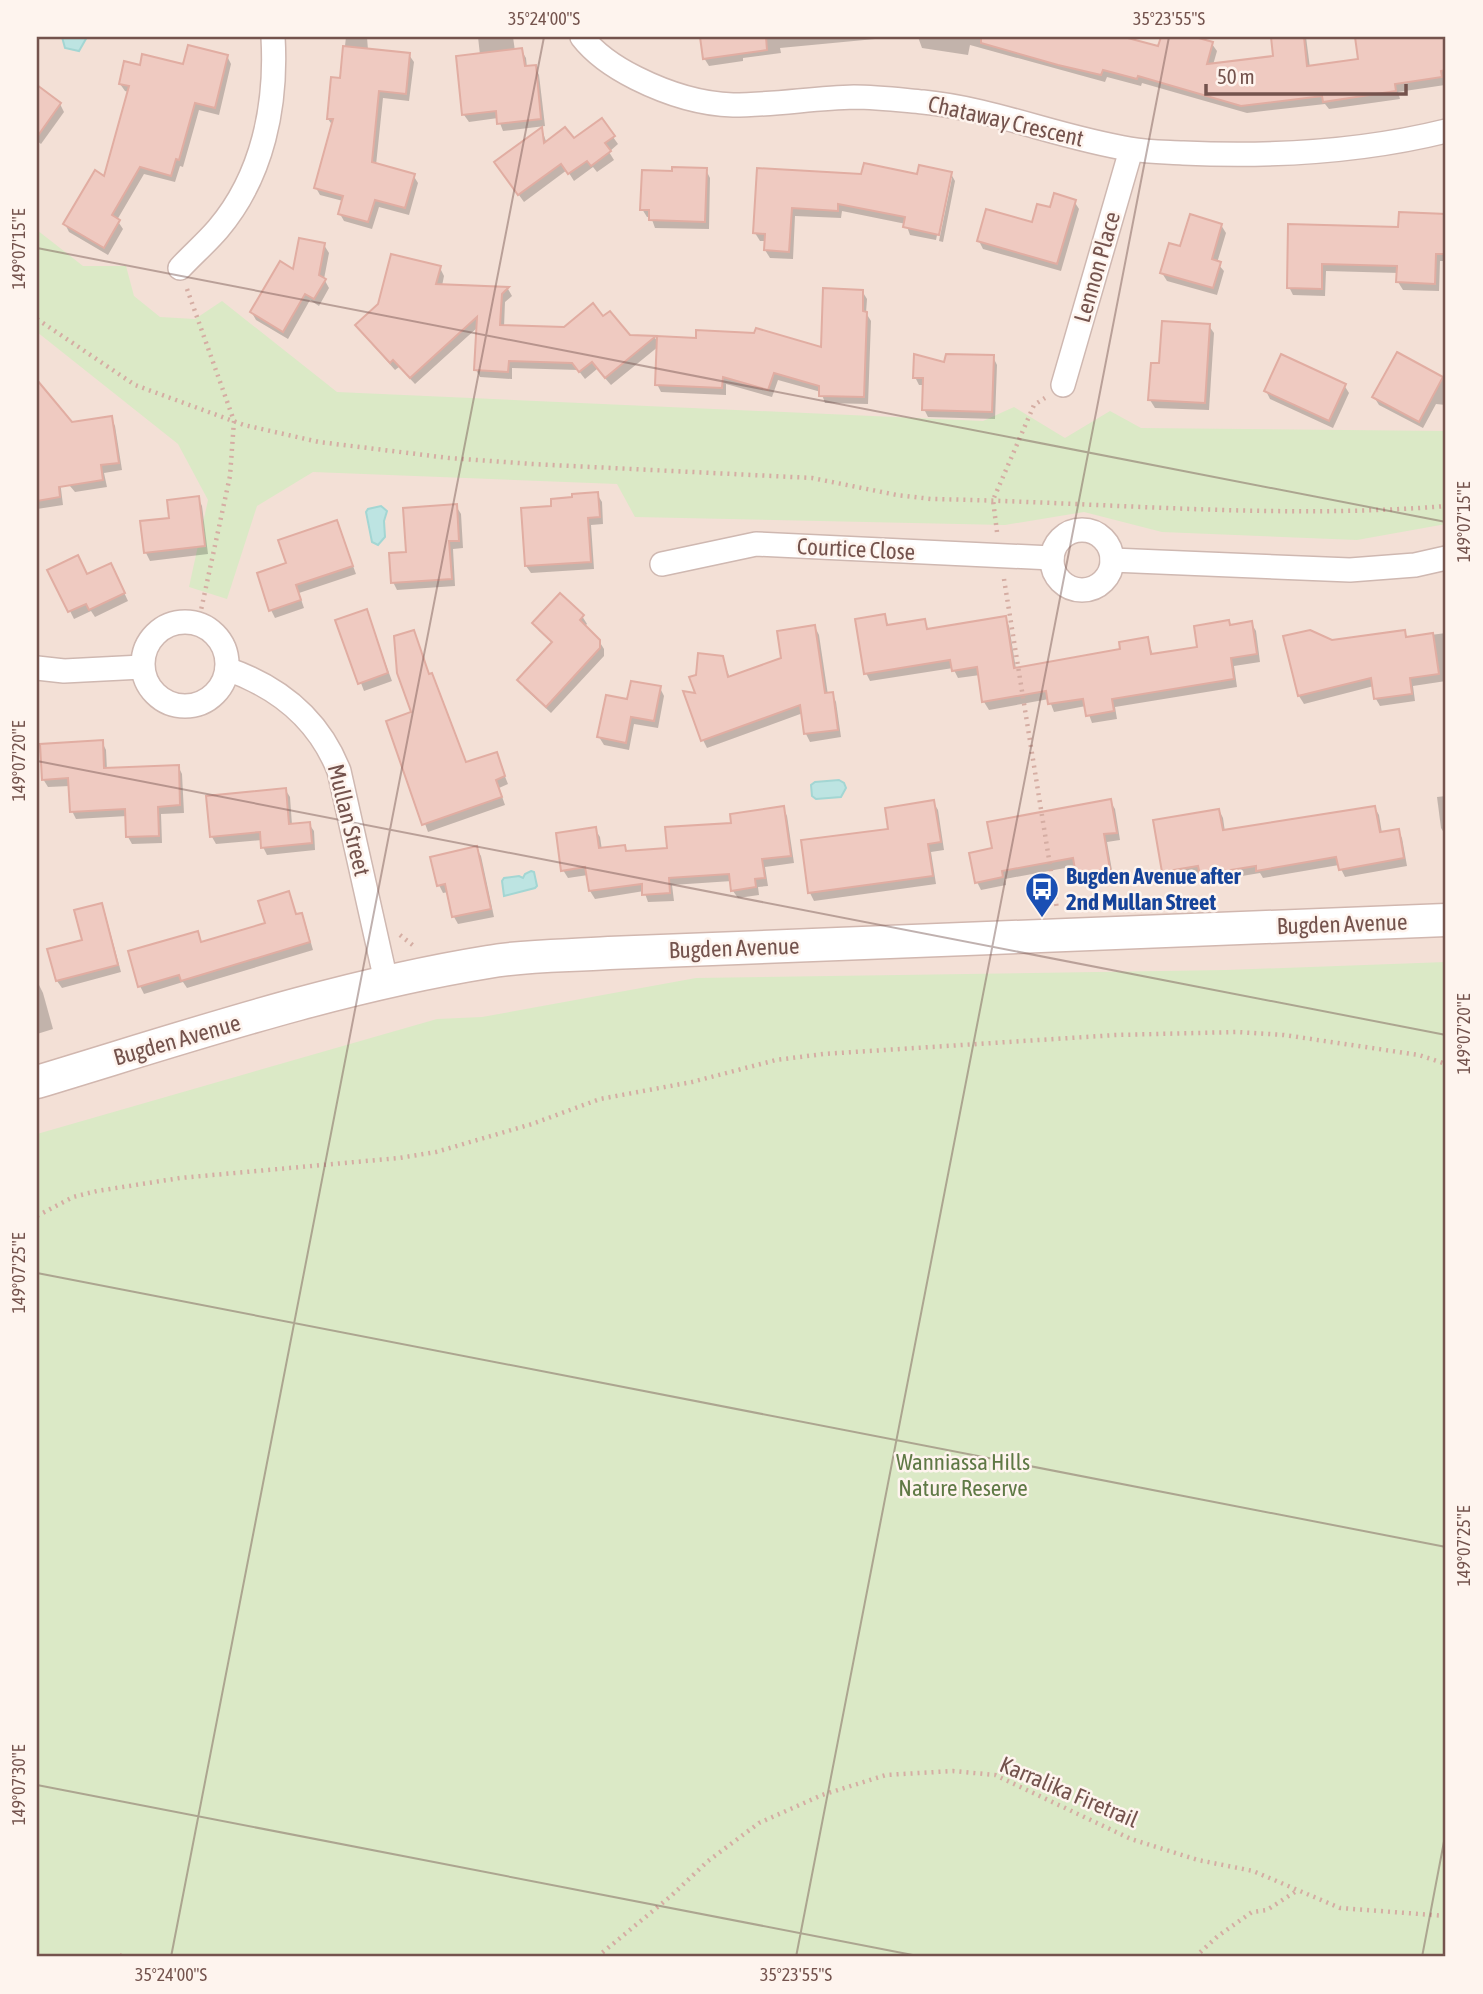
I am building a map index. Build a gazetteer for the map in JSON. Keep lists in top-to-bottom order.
{
  "streets": {
    "street": [
      "Chataway Crescent",
      "Lennon Place",
      "Courtice Close",
      "Mullan Street",
      "Bugden Avenue"
    ],
    "path": ["Karralika Firetrail"]
  },
  "crossings": [
    ["Chataway Crescent", "Lennon Place"],
    ["Mullan Street", "Bugden Avenue"]
  ],
  "parks": ["Wanniassa Hills Nature Reserve"],
  "places": {
    "bus stop": ["Bugden Avenue after 2nd Mullan Street"]
  },
  "scale_bar": "50 m",
  "coordinates": [
    "35°24'00\"S",
    "35°23'55\"S",
    "149°07'15\"E",
    "149°07'20\"E",
    "149°07'25\"E",
    "149°07'30\"E"
  ]
}
